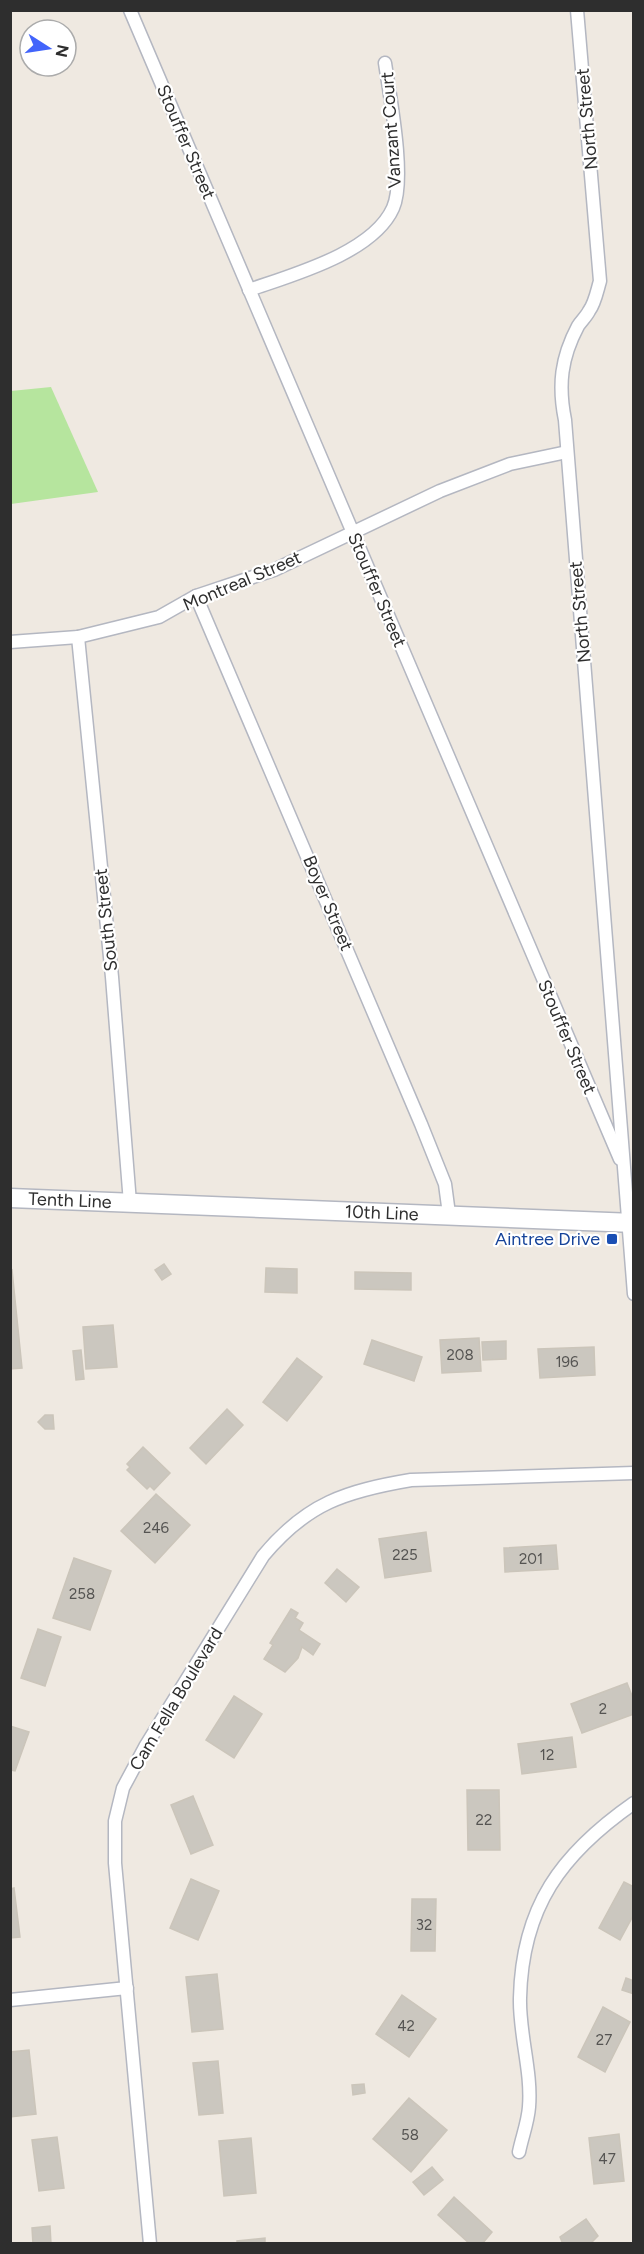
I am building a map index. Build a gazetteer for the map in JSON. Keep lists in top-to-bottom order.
{
  "streets": {
    "main road": ["Tenth Line", "10th Line"],
    "street": [
      "North Street",
      "Vanzant Court",
      "Stouffer Street",
      "Montreal Street",
      "Boyer Street",
      "South Street",
      "Cam Fella Boulevard"
    ]
  },
  "crossings": [
    ["North Street", "Stouffer Street"],
    ["North Street", "Montreal Street"],
    ["North Street", "10th Line"],
    ["Vanzant Court", "Stouffer Street"],
    ["Stouffer Street", "Montreal Street"],
    ["Montreal Street", "Boyer Street"],
    ["Montreal Street", "South Street"],
    ["Boyer Street", "10th Line"],
    ["South Street", "Tenth Line"],
    ["South Street", "10th Line"],
    ["Tenth Line", "10th Line"]
  ],
  "places": {
    "transit": ["Aintree Drive"]
  },
  "house_numbers": [
    "208",
    "196",
    "246",
    "225",
    "201",
    "258",
    "2",
    "12",
    "22",
    "32",
    "42",
    "27",
    "58",
    "47"
  ],
  "north": "right"
}
